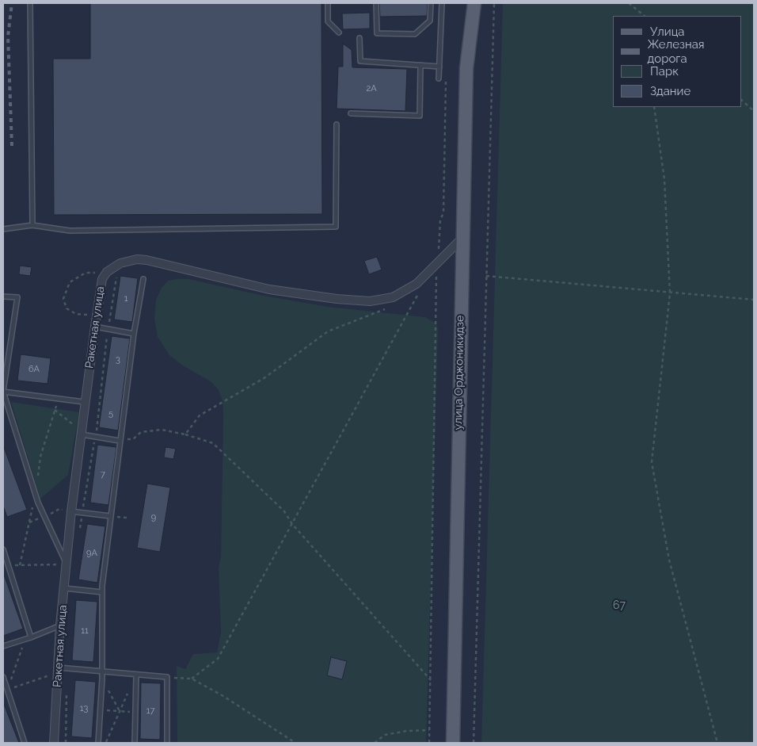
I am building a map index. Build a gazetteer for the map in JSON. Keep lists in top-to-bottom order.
{
  "streets": {
    "main road": ["улица Орджоникидзе"],
    "street": ["Ракетная улица"]
  },
  "crossings": [
    ["Ракетная улица", "улица Орджоникидзе"]
  ],
  "parks": ["67"],
  "house_numbers": [
    "2А",
    "1",
    "3",
    "6А",
    "5",
    "7",
    "9",
    "9А",
    "11",
    "13",
    "17"
  ],
  "legend": [
    "Улица",
    "Железная дорога",
    "Парк",
    "Здание"
  ]
}
